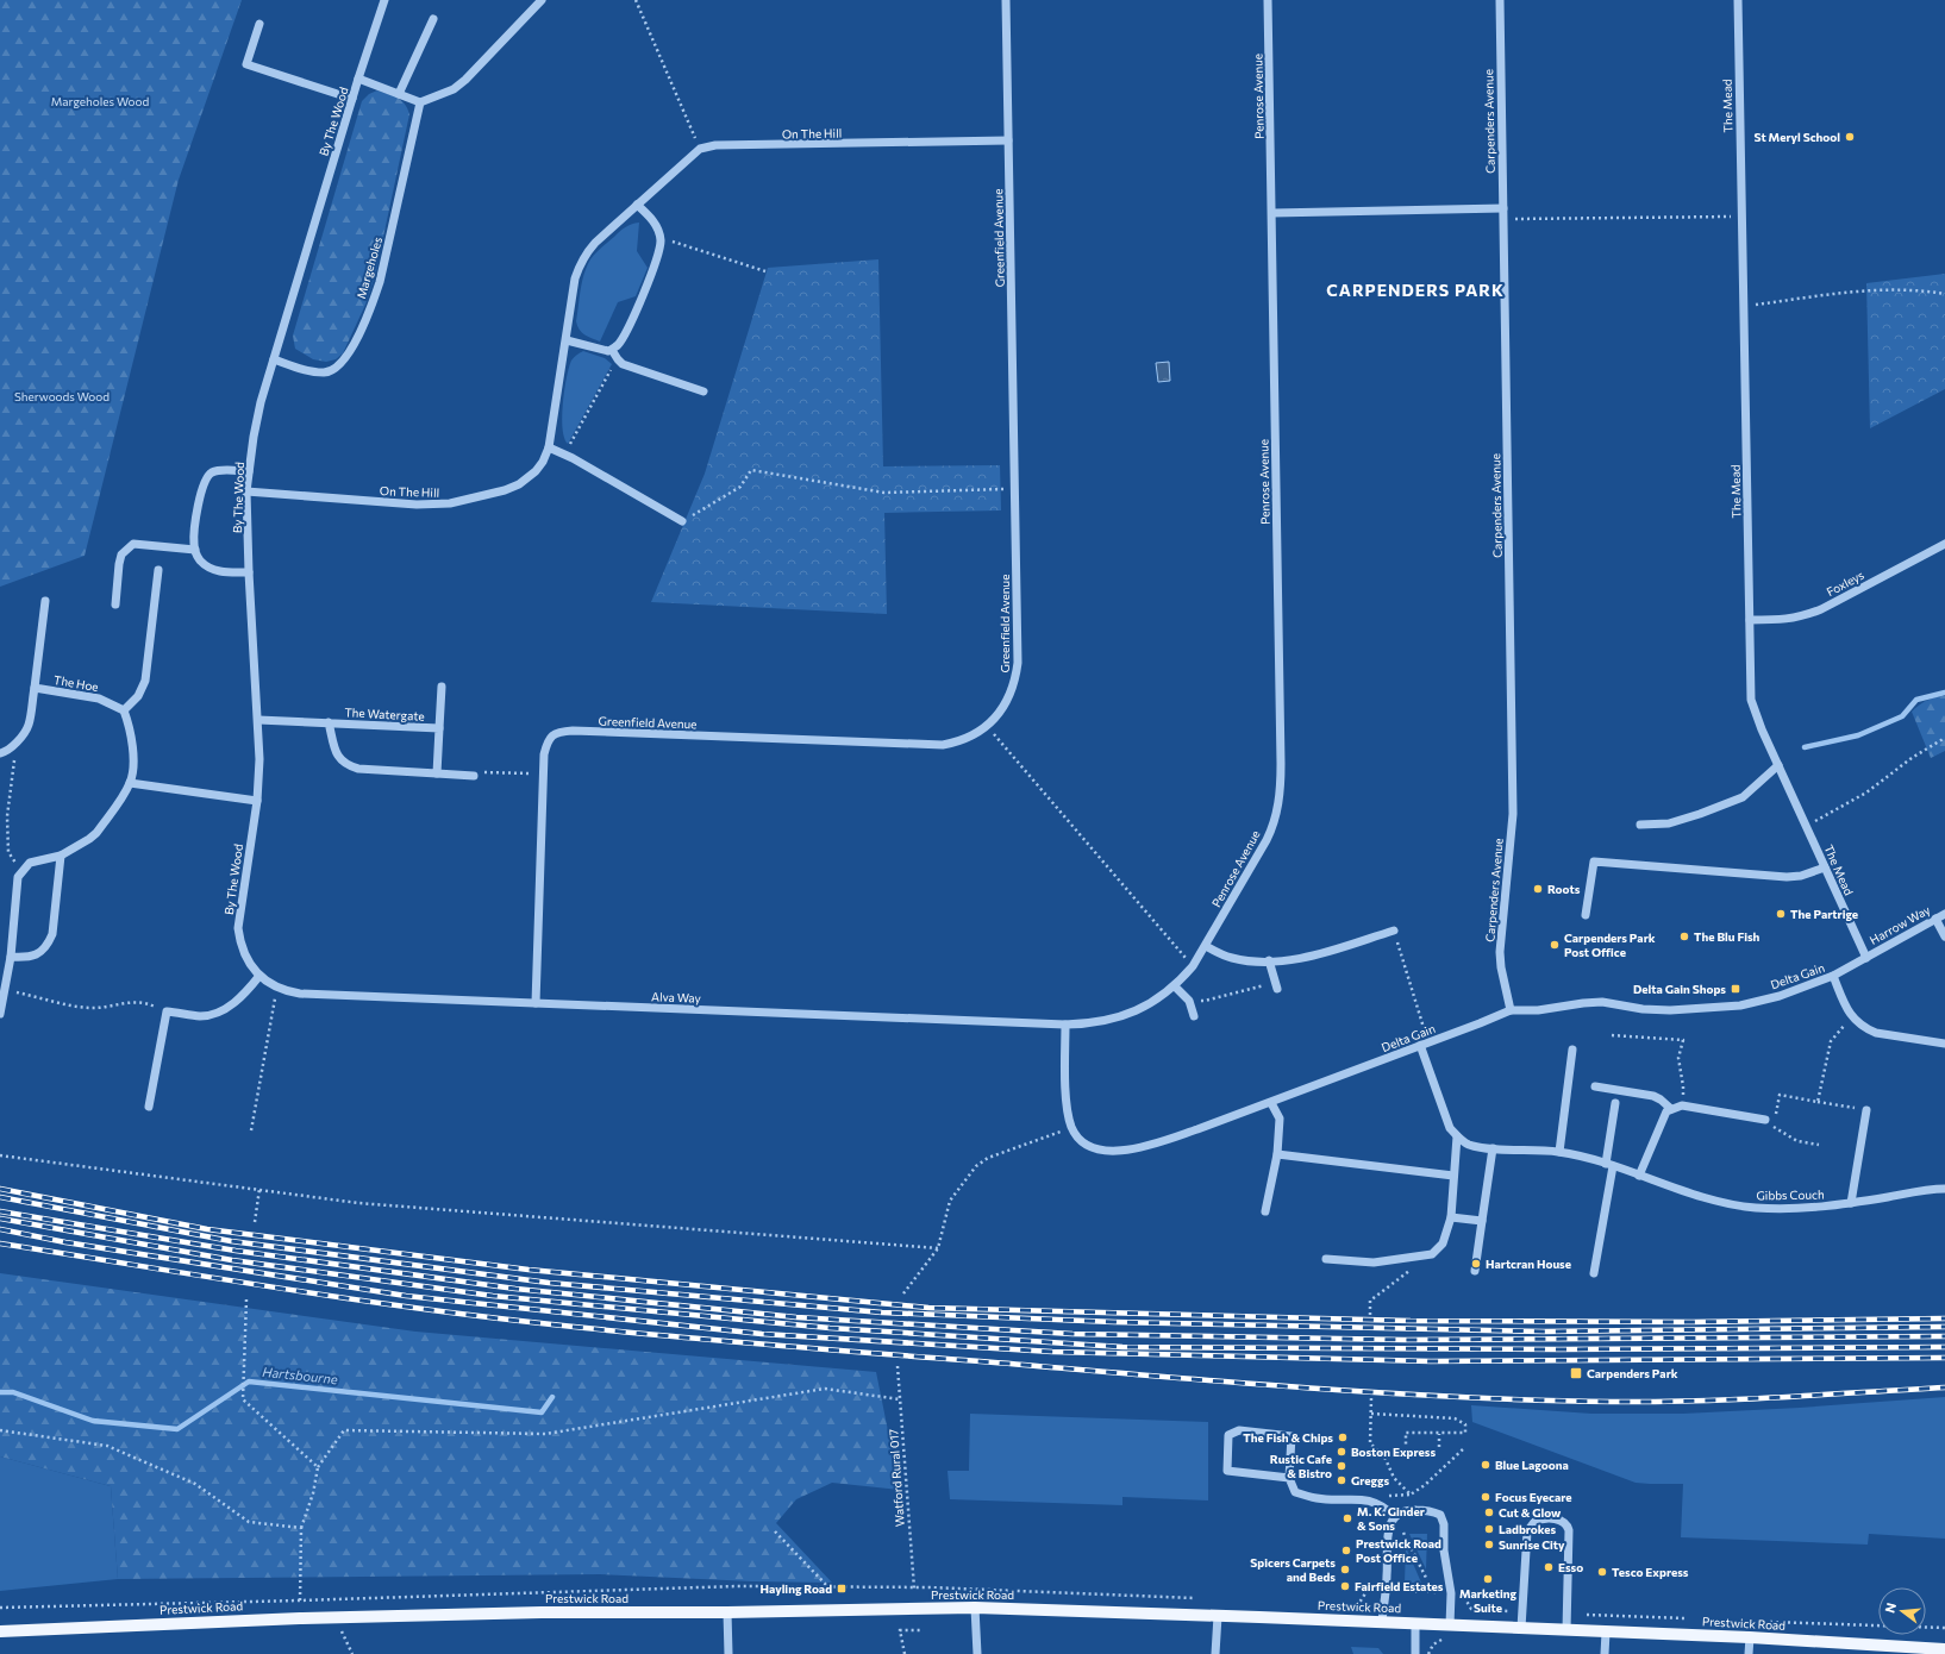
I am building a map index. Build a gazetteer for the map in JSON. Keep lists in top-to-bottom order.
{
  "streets": {
    "main road": ["Prestwick Road"],
    "street": [
      "Penrose Avenue",
      "The Mead",
      "By The Wood",
      "Carpenders Avenue",
      "On The Hill",
      "Greenfield Avenue",
      "Margeholes",
      "Foxleys",
      "The Hoe",
      "The Watergate",
      "Harrow Way",
      "Delta Gain",
      "Alva Way",
      "Gibbs Couch"
    ],
    "path": ["Watford Rural 017"]
  },
  "crossings": [
    ["Penrose Avenue", "Alva Way"],
    ["The Mead", "Foxleys"],
    ["The Mead", "Harrow Way"],
    ["The Mead", "Delta Gain"],
    ["By The Wood", "On The Hill"],
    ["By The Wood", "Margeholes"],
    ["By The Wood", "The Watergate"],
    ["By The Wood", "Alva Way"],
    ["Carpenders Avenue", "Delta Gain"],
    ["On The Hill", "Greenfield Avenue"],
    ["Greenfield Avenue", "Alva Way"],
    ["Harrow Way", "Delta Gain"]
  ],
  "districts": ["CARPENDERS PARK"],
  "water": ["Hartsbourne"],
  "parks": ["Margeholes Wood", "Sherwoods Wood"],
  "places": {
    "other": [
      "St Meryl School",
      "Roots",
      "The Partrige",
      "The Blu Fish",
      "Carpenders Park Post Office",
      "Hartcran House",
      "The Fish & Chips",
      "Boston Express",
      "Blue Lagoona",
      "Rustic Cafe & Bistro",
      "Greggs",
      "Focus Eyecare",
      "Cut & Glow",
      "M. K. Ginder & Sons",
      "Ladbrokes",
      "Sunrise City",
      "Prestwick Road Post Office",
      "Esso",
      "Spicers Carpets and Beds",
      "Tesco Express",
      "Marketing Suite",
      "Fairfield Estates"
    ],
    "transit": ["Delta Gain Shops", "Carpenders Park", "Hayling Road"]
  },
  "north": "left"
}
